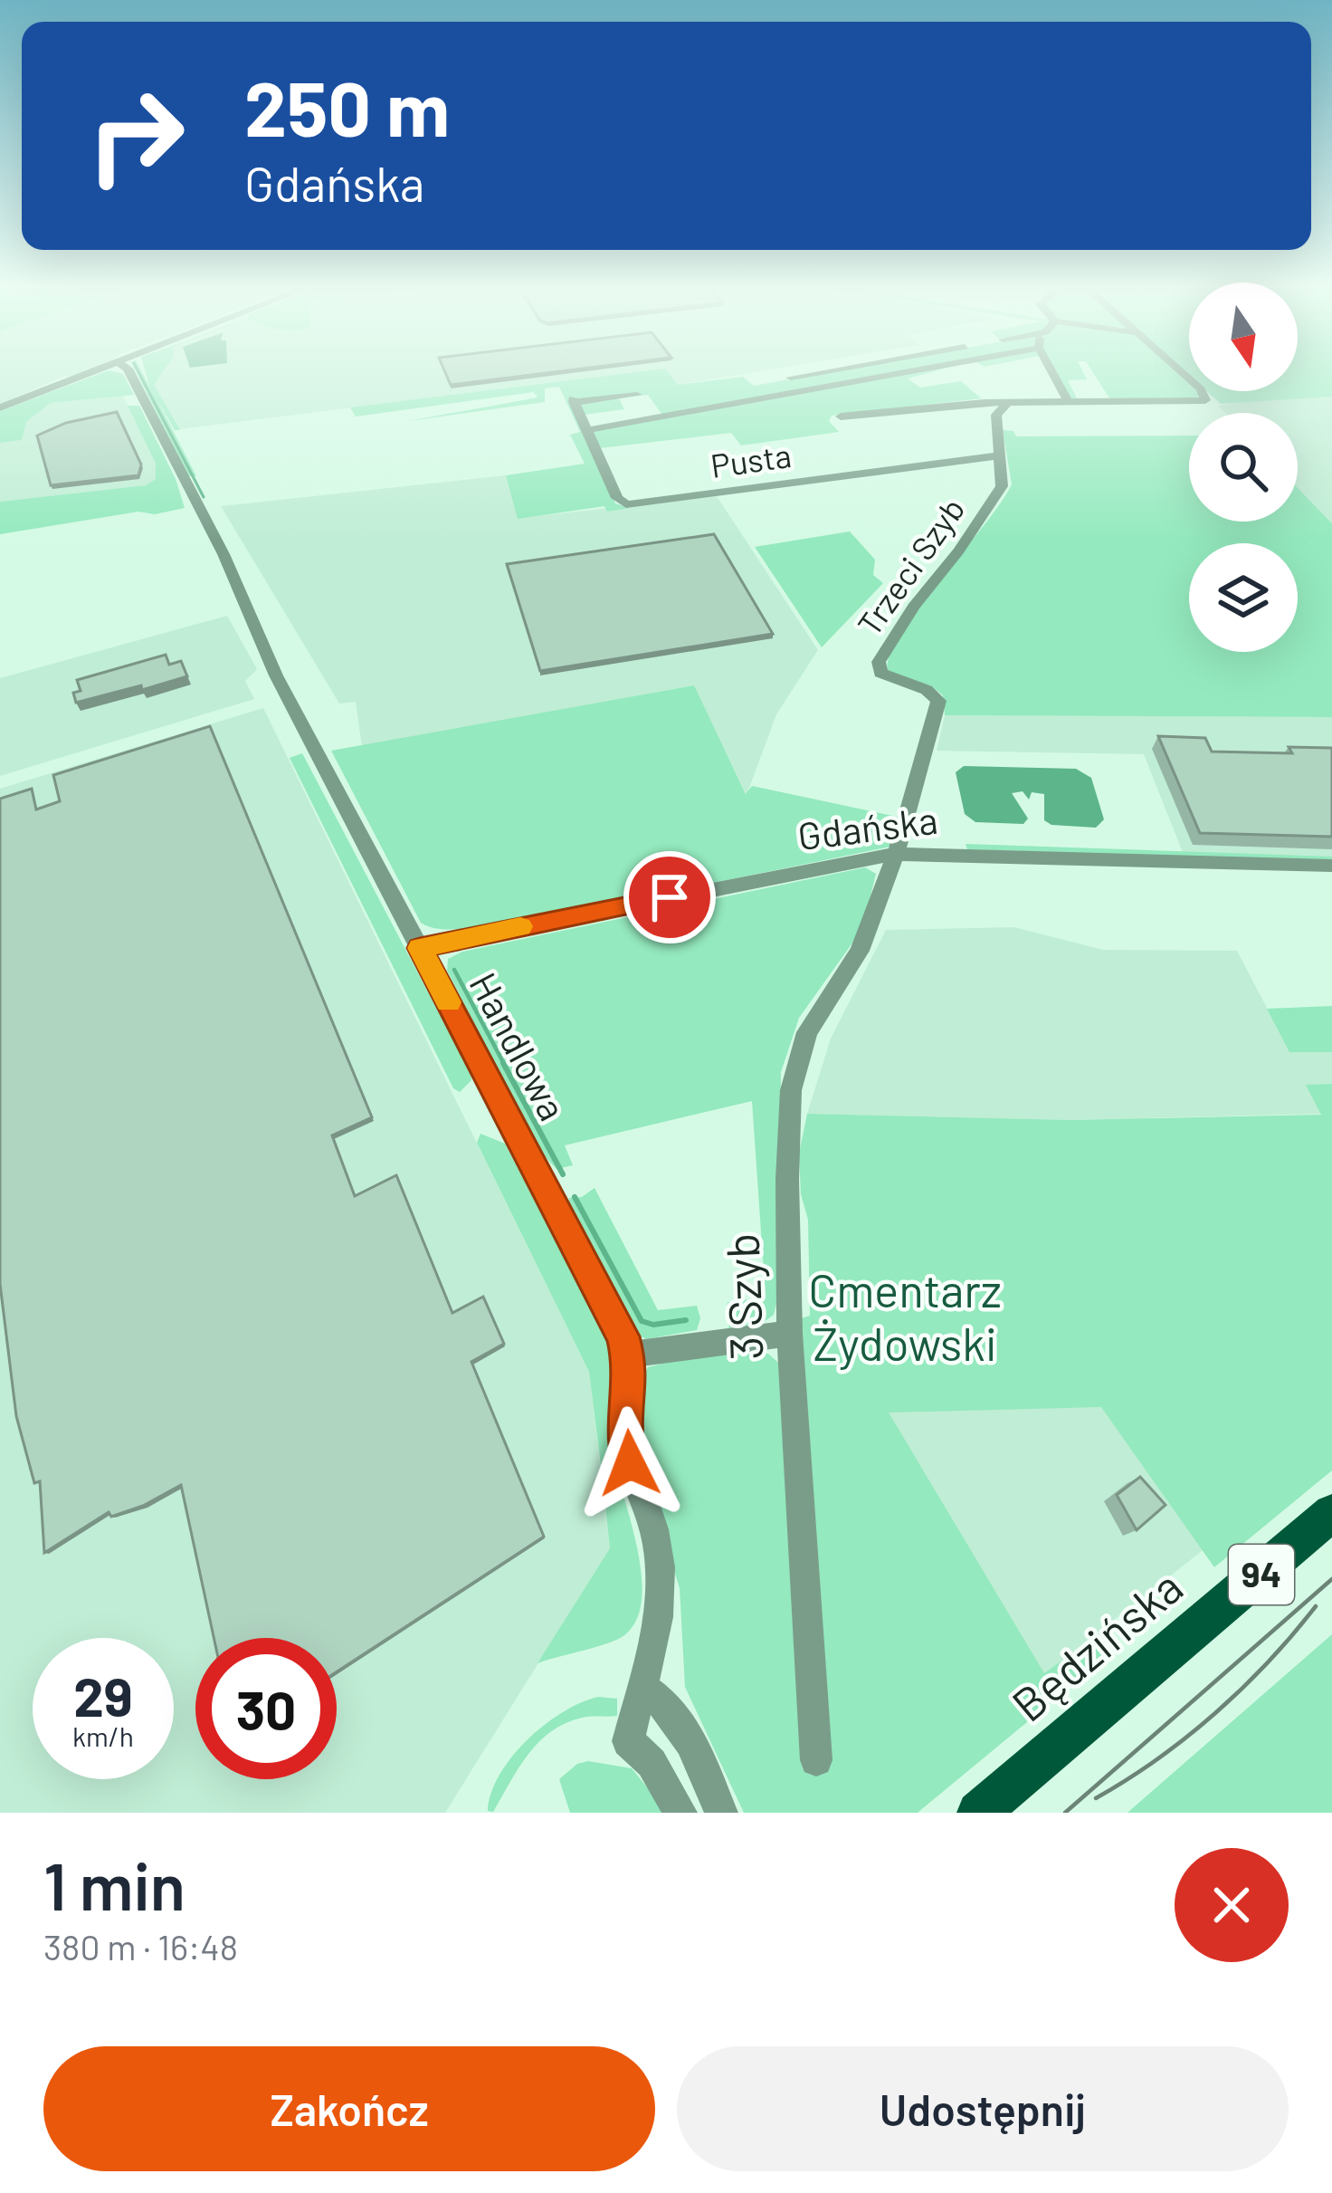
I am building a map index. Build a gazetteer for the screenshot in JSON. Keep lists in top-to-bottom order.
{
  "streets": {
    "main road": ["94", "Będzińska"],
    "street": [
      "Pusta",
      "Trzeci Szyb",
      "Gdańska",
      "Handlowa",
      "3 Szyb"
    ]
  },
  "crossings": [
    ["Pusta", "Trzeci Szyb"],
    ["Trzeci Szyb", "Gdańska"],
    ["Trzeci Szyb", "3 Szyb"],
    ["Gdańska", "Handlowa"],
    ["Gdańska", "3 Szyb"]
  ],
  "parks": ["Cmentarz Żydowski"],
  "north": "bottom",
  "page": {
    "turn": ["250 m", "Gdańska"],
    "speed": "29 km/h",
    "limit": "30",
    "heading": ["1 min", "380 m · 16:48"],
    "buttons": ["Zakończ", "Udostępnij"]
  }
}
